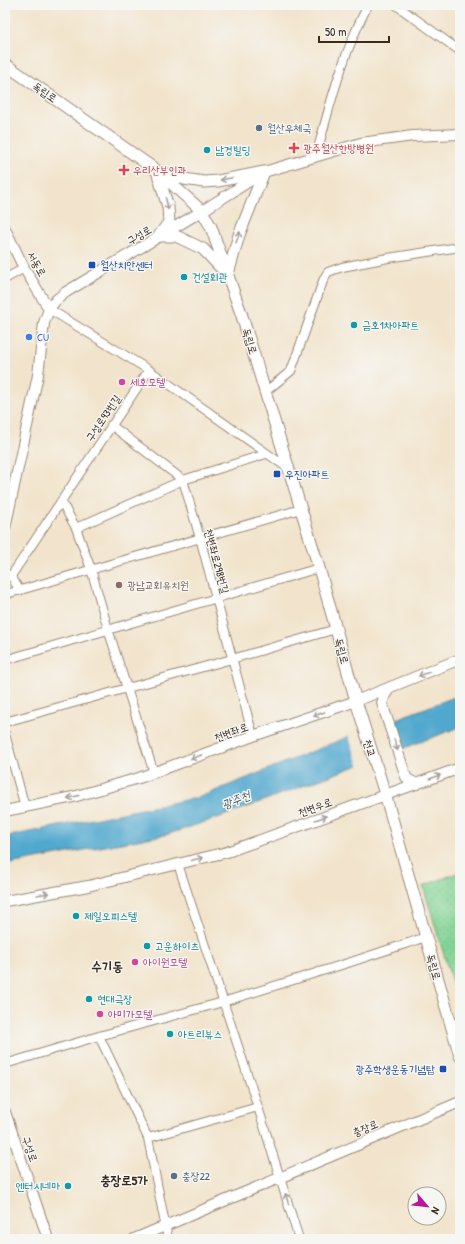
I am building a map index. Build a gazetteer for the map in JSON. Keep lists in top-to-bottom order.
{
  "streets": {
    "main road": ["독립로", "천교"],
    "street": [
      "구성로",
      "서동로",
      "구성로93번길",
      "천변좌로298번길",
      "천변좌로",
      "천변우로",
      "충장로"
    ]
  },
  "crossings": [
    ["독립로", "구성로"],
    ["독립로", "천변좌로"],
    ["독립로", "천교"],
    ["독립로", "천변우로"],
    ["구성로", "서동로"],
    ["천변좌로298번길", "천변좌로"],
    ["천변좌로", "천교"],
    ["천교", "천변우로"]
  ],
  "one_way": ["천변우로"],
  "districts": ["수기동", "충장로5가"],
  "water": ["광주천"],
  "places": {
    "other": [
      "월산우체국",
      "남경빌딩",
      "건설회관",
      "금호1차아파트",
      "CU",
      "세호모텔",
      "광남교회유치원",
      "제일오피스텔",
      "고운하이츠",
      "아이원모텔",
      "현대극장",
      "아미가모텔",
      "아트리뷰스",
      "충장22",
      "엔터시네마"
    ],
    "health": ["광주월산한방병원", "우리산부인과"],
    "transit": ["월산치안센터", "우진아파트", "광주학생운동기념탑"]
  },
  "scale_bar": "50 m",
  "north": "bottom right"
}
